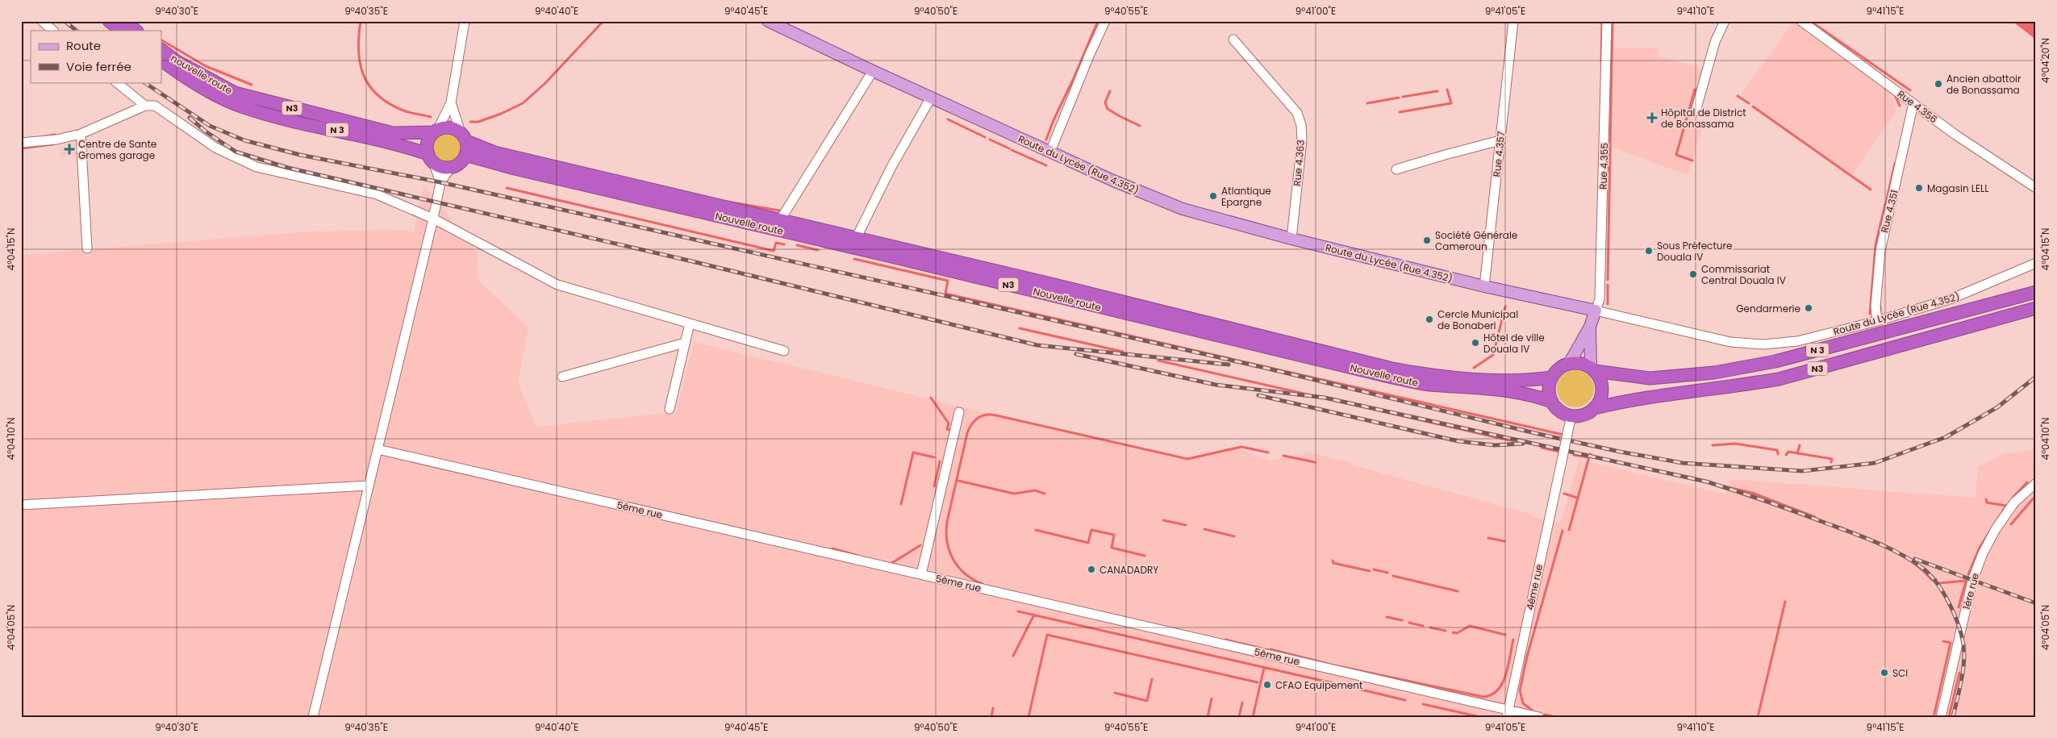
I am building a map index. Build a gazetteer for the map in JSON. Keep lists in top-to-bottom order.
{
  "streets": {
    "highway": [
      "nouvelle route",
      "N3",
      "N 3",
      "Nouvelle route"
    ],
    "main road": ["Route du Lycée (Rue 4.352)"],
    "street": [
      "Rue 4.356",
      "Rue 4.357",
      "Rue 4.363",
      "Rue 4.355",
      "Rue 4.351",
      "5ème rue",
      "4ème rue",
      "1ère rue"
    ]
  },
  "crossings": [
    ["nouvelle route", "Nouvelle route"],
    ["Rue 4.356", "Rue 4.351"],
    ["N3", "N 3"],
    ["N3", "Nouvelle route"],
    ["N3", "4ème rue"],
    ["N 3", "Nouvelle route"],
    ["N 3", "4ème rue"],
    ["Rue 4.357", "Route du Lycée (Rue 4.352)"],
    ["Rue 4.363", "Route du Lycée (Rue 4.352)"],
    ["Route du Lycée (Rue 4.352)", "Rue 4.355"],
    ["Route du Lycée (Rue 4.352)", "Rue 4.351"],
    ["Nouvelle route", "4ème rue"],
    ["5ème rue", "4ème rue"]
  ],
  "places": {
    "other": [
      "Ancien abattoir de Bonassama",
      "Magasin LELL",
      "Atlantique Epargne",
      "Société Générale Cameroun",
      "Sous Préfecture Douala IV",
      "Commissariat Central Douala IV",
      "Gendarmerie",
      "Cercle Municipal de Bonaberi",
      "Hôtel de ville Douala IV",
      "CANADADRY",
      "SCI",
      "CFAO Equipement"
    ],
    "health": ["Hôpital de District de Bonassama", "Centre de Sante Gromes garage"]
  },
  "legend": ["Route", "Voie ferrée"],
  "coordinates": [
    "9°40'30\"E",
    "9°40'35\"E",
    "9°40'40\"E",
    "9°40'45\"E",
    "9°40'50\"E",
    "9°40'55\"E",
    "9°41'00\"E",
    "9°41'05\"E",
    "9°41'10\"E",
    "9°41'15\"E",
    "4°04'20\"N",
    "4°04'15\"N",
    "4°04'10\"N",
    "4°04'05\"N"
  ]
}
